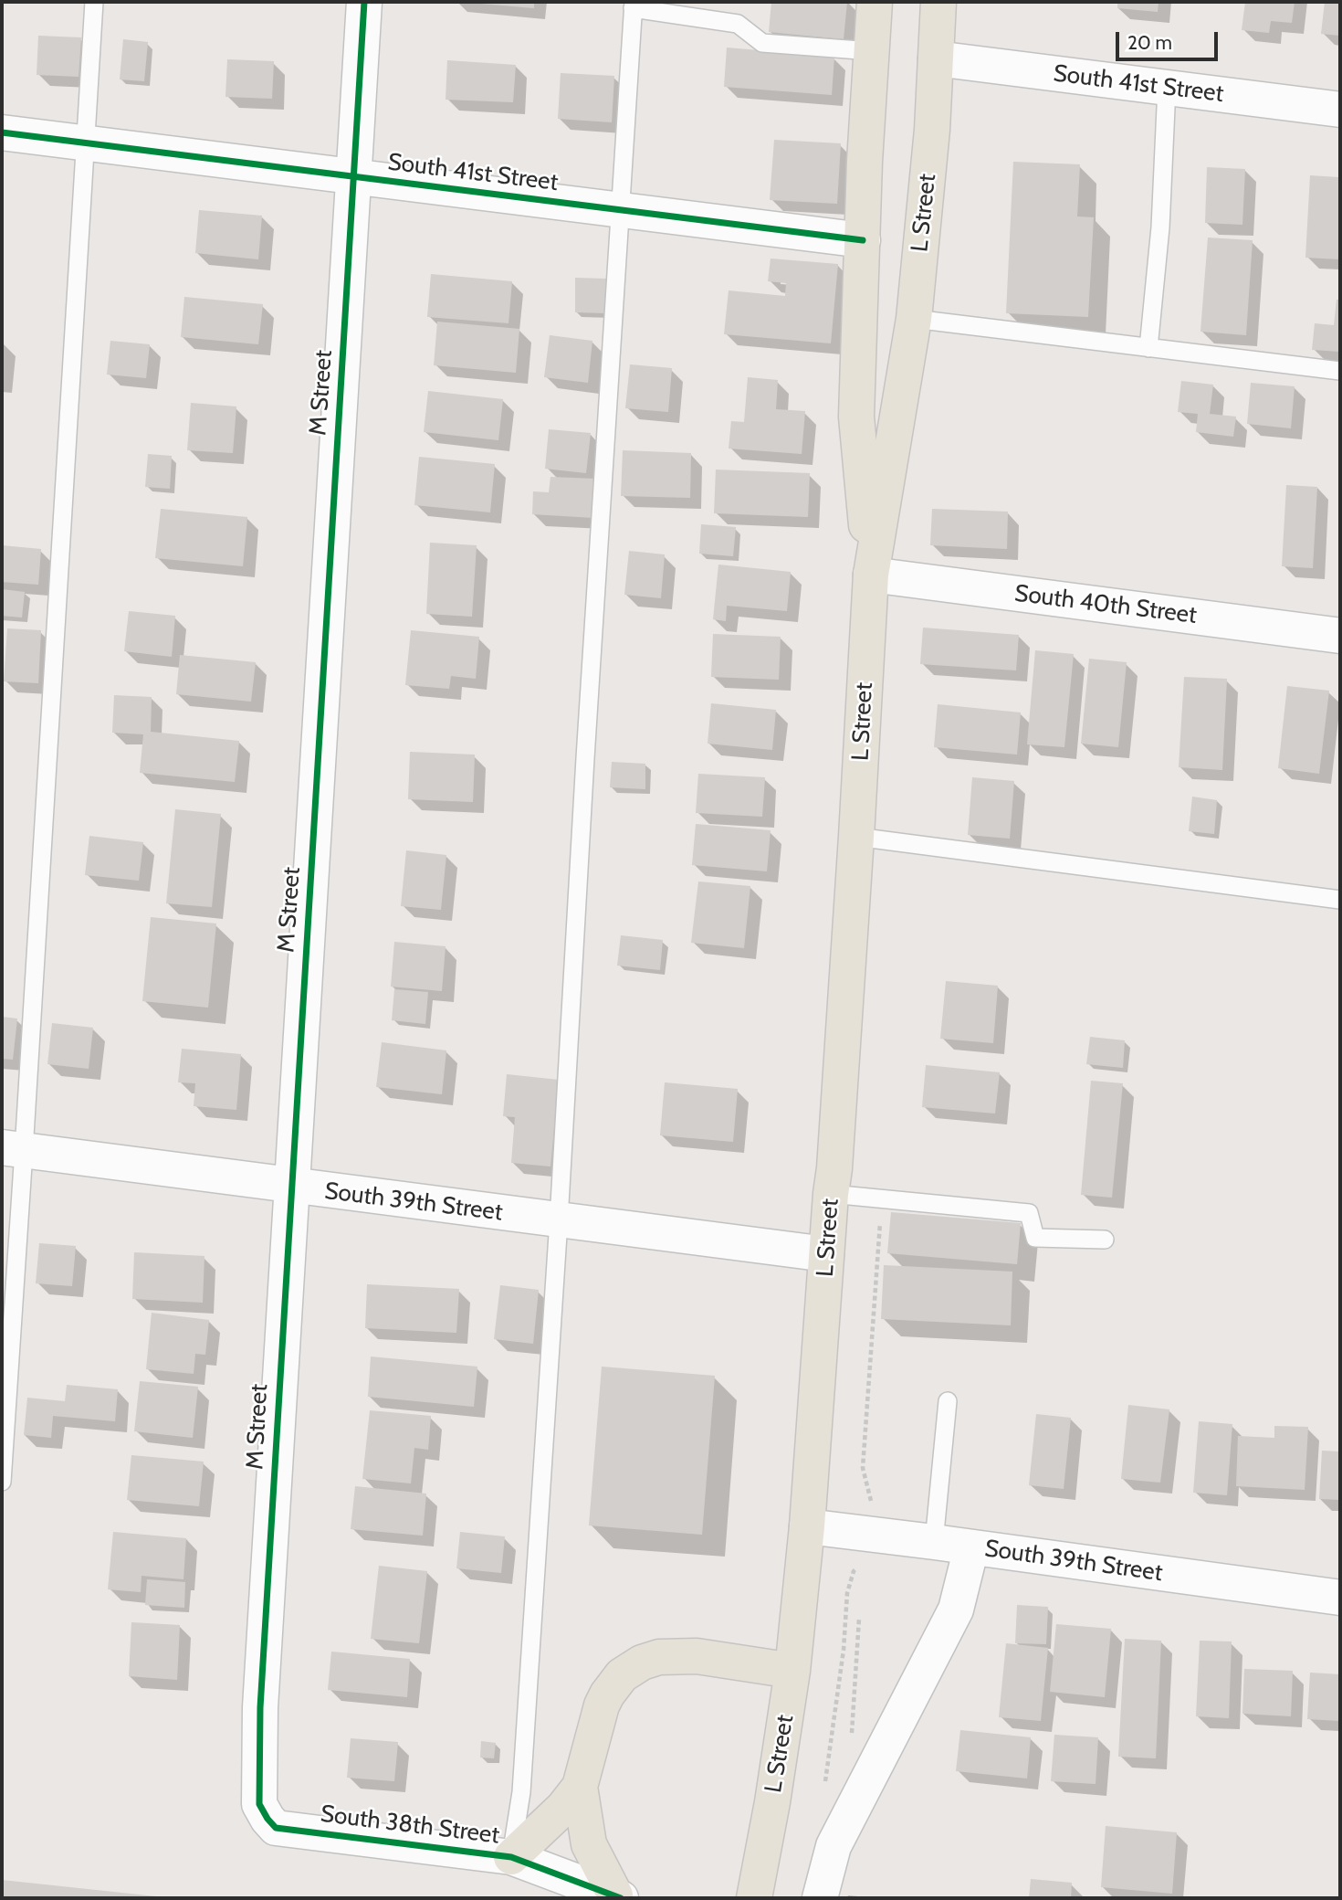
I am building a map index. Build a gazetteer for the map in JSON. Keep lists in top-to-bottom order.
{
  "streets": {
    "main road": ["L Street"],
    "street": [
      "South 41st Street",
      "M Street",
      "South 40th Street",
      "South 39th Street",
      "South 38th Street"
    ]
  },
  "crossings": [
    ["South 41st Street", "L Street"],
    ["South 41st Street", "M Street"],
    ["L Street", "South 40th Street"],
    ["L Street", "South 39th Street"],
    ["M Street", "South 39th Street"],
    ["M Street", "South 38th Street"]
  ],
  "scale_bar": "20 m"
}
